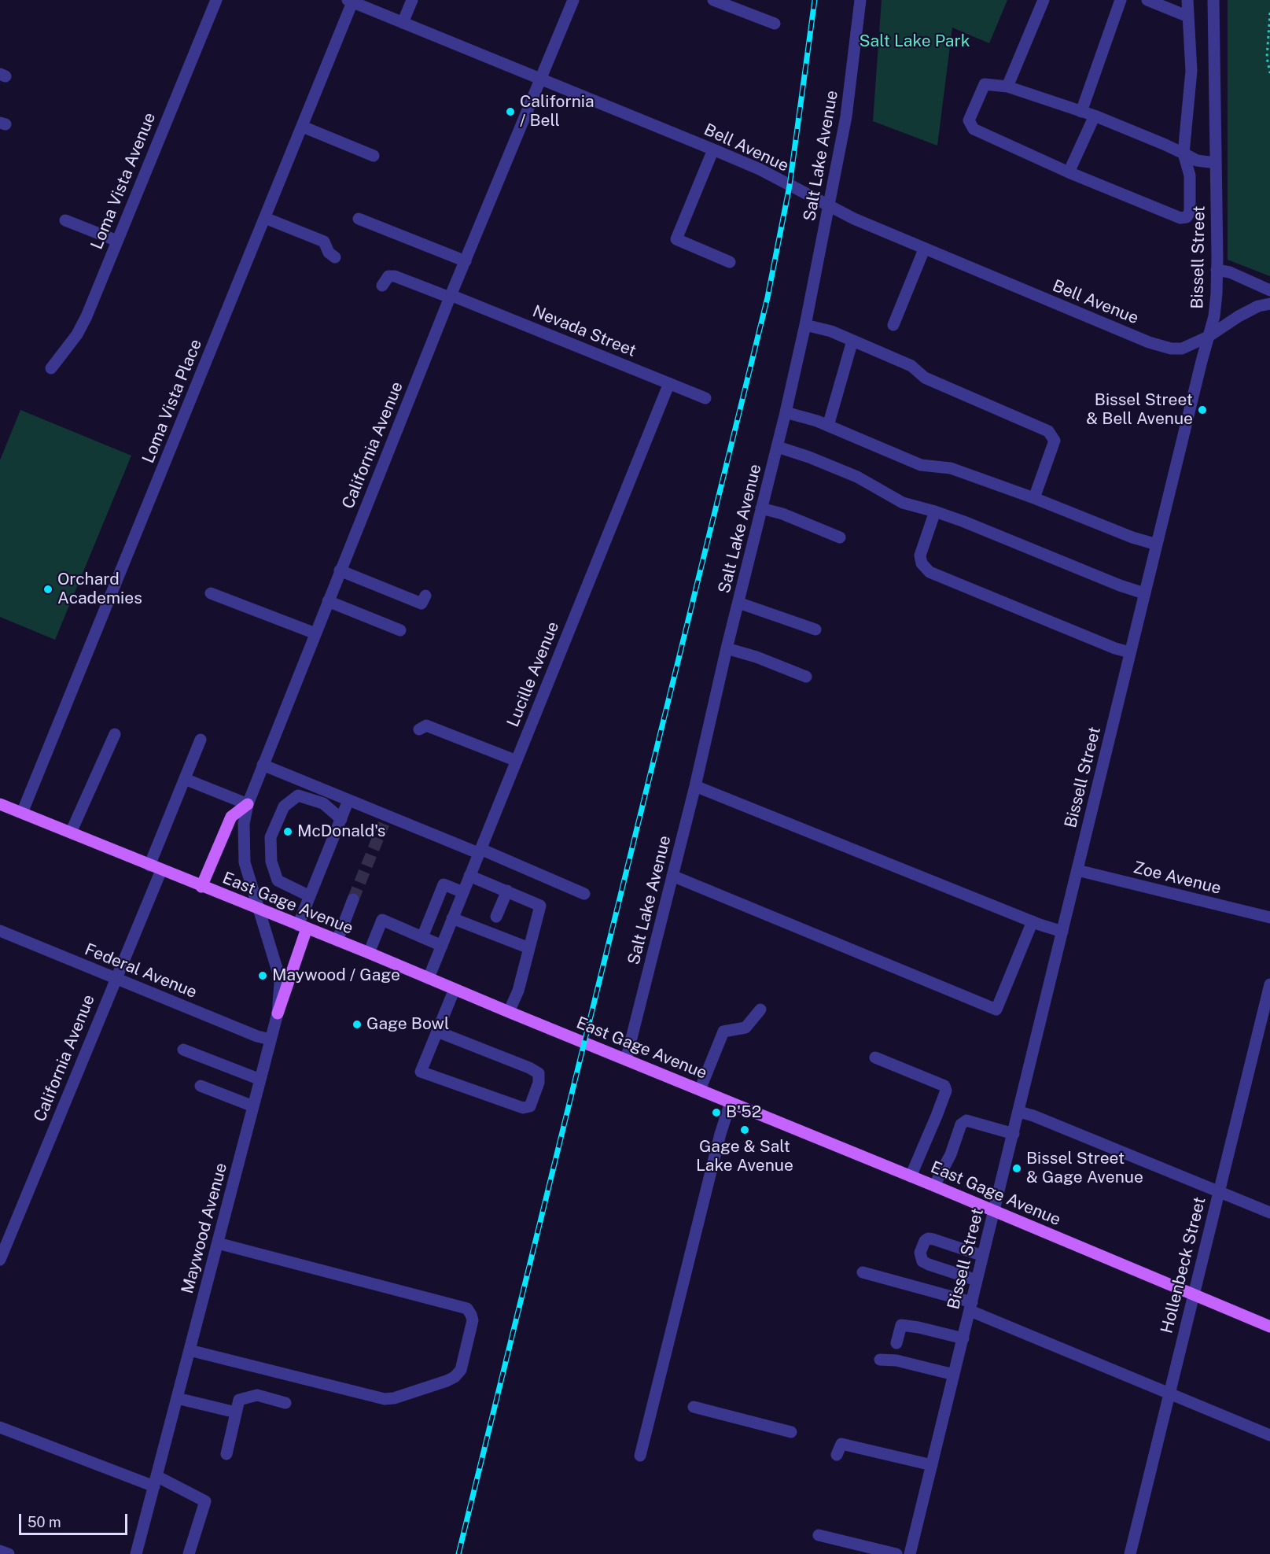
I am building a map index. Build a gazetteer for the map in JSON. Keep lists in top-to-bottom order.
{
  "streets": {
    "main road": ["East Gage Avenue"],
    "street": [
      "Bell Avenue",
      "Salt Lake Avenue",
      "Loma Vista Avenue",
      "Bissell Street",
      "Nevada Street",
      "Loma Vista Place",
      "California Avenue",
      "Lucille Avenue",
      "Zoe Avenue",
      "Federal Avenue",
      "Maywood Avenue",
      "Hollenbeck Street"
    ]
  },
  "crossings": [
    ["Bell Avenue", "Salt Lake Avenue"],
    ["Bell Avenue", "Bissell Street"],
    ["Bell Avenue", "Loma Vista Place"],
    ["Bell Avenue", "California Avenue"],
    ["Salt Lake Avenue", "East Gage Avenue"],
    ["Bissell Street", "Zoe Avenue"],
    ["Bissell Street", "East Gage Avenue"],
    ["Nevada Street", "California Avenue"],
    ["Nevada Street", "Lucille Avenue"],
    ["Loma Vista Place", "East Gage Avenue"],
    ["California Avenue", "East Gage Avenue"],
    ["California Avenue", "Federal Avenue"],
    ["California Avenue", "Maywood Avenue"],
    ["Lucille Avenue", "East Gage Avenue"],
    ["East Gage Avenue", "Maywood Avenue"],
    ["East Gage Avenue", "Hollenbeck Street"],
    ["Federal Avenue", "Maywood Avenue"]
  ],
  "parks": ["Salt Lake Park"],
  "places": [
    "California / Bell",
    "Bissel Street & Bell Avenue",
    "Orchard Academies",
    "McDonald's",
    "Maywood / Gage",
    "Gage Bowl",
    "B'52",
    "Gage & Salt Lake Avenue",
    "Bissel Street & Gage Avenue"
  ],
  "scale_bar": "50 m"
}
